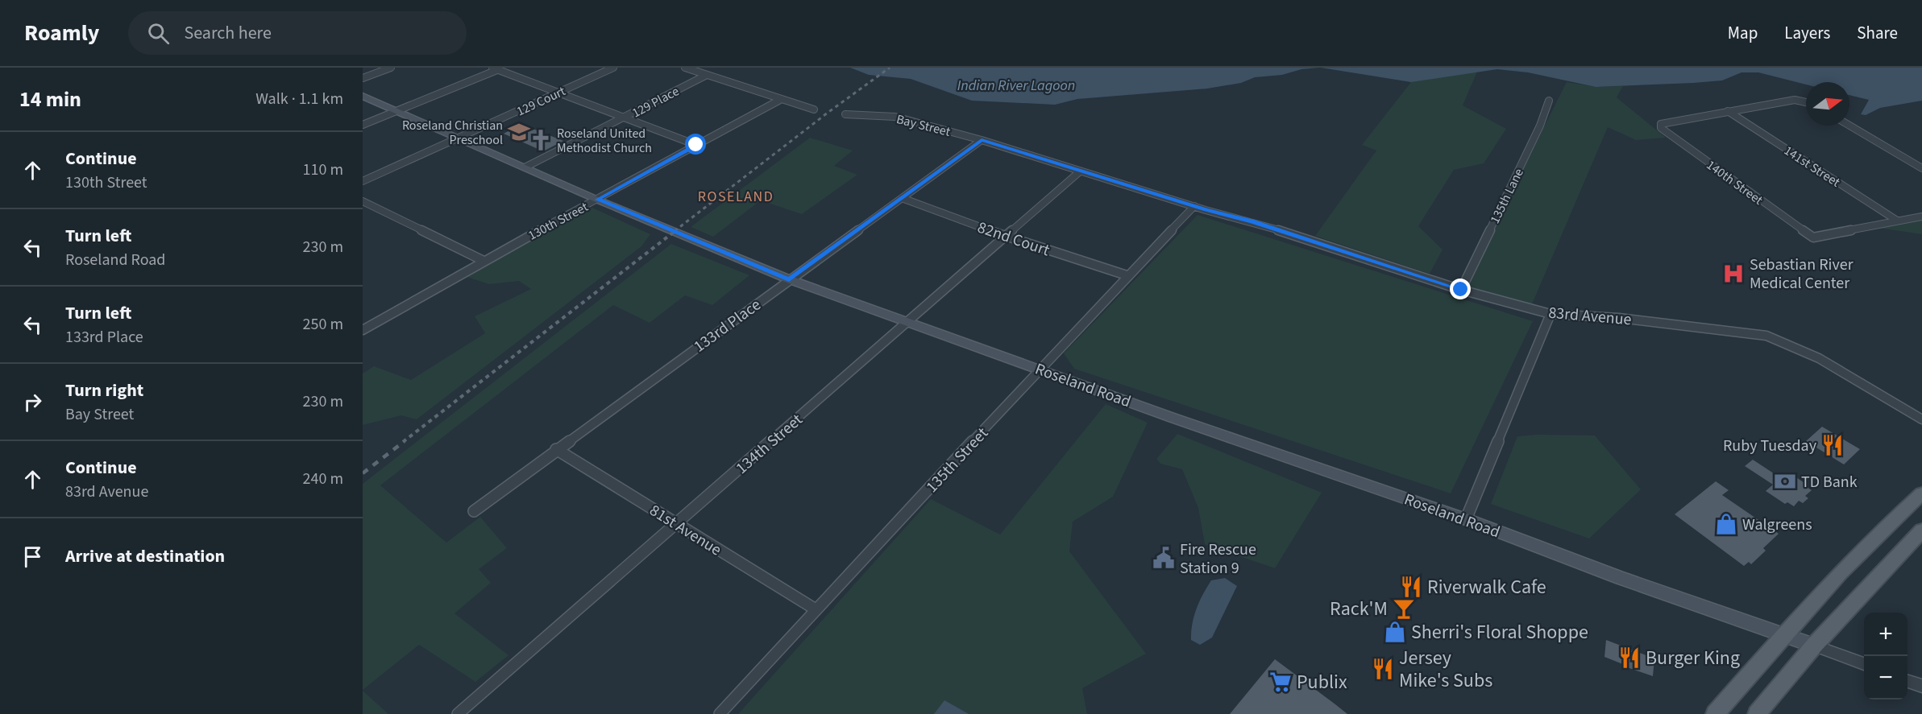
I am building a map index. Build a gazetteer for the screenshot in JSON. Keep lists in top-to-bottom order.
{
  "streets": {
    "main road": ["Roseland Road"],
    "street": [
      "129 Court",
      "129 Place",
      "Bay Street",
      "141st Street",
      "140th Street",
      "135th Lane",
      "130th Street",
      "82nd Court",
      "83rd Avenue",
      "133rd Place",
      "134th Street",
      "135th Street",
      "81st Avenue"
    ]
  },
  "crossings": [
    ["129 Court", "Roseland Road"],
    ["129 Place", "Roseland Road"],
    ["Bay Street", "83rd Avenue"],
    ["Bay Street", "133rd Place"],
    ["Bay Street", "134th Street"],
    ["Bay Street", "135th Street"],
    ["141st Street", "140th Street"],
    ["135th Lane", "83rd Avenue"],
    ["130th Street", "Roseland Road"],
    ["82nd Court", "133rd Place"],
    ["82nd Court", "134th Street"],
    ["82nd Court", "135th Street"],
    ["83rd Avenue", "135th Street"],
    ["133rd Place", "Roseland Road"],
    ["133rd Place", "81st Avenue"],
    ["Roseland Road", "134th Street"],
    ["Roseland Road", "135th Street"],
    ["134th Street", "81st Avenue"],
    ["135th Street", "81st Avenue"]
  ],
  "districts": ["ROSELAND"],
  "water": ["Indian River Lagoon"],
  "places": {
    "school or university": ["Roseland Christian Preschool"],
    "church": ["Roseland United Methodist Church"],
    "hospital": ["Sebastian River Medical Center"],
    "restaurant": [
      "Ruby Tuesday",
      "Riverwalk Cafe",
      "Burger King",
      "Jersey Mike's Subs"
    ],
    "bank": ["TD Bank"],
    "shop": ["Walgreens", "Sherri's Floral Shoppe"],
    "public building": ["Fire Rescue Station 9"],
    "bar": ["Rack'M"],
    "supermarket": ["Publix"]
  },
  "north": "right",
  "page": {
    "header": "Roamly",
    "search": "Search here",
    "nav": ["Map", "Layers", "Share"],
    "heading": ["14 min", "Walk · 1.1 km"],
    "list": [
      ["Continue", "130th Street", "110 m"],
      ["Turn left", "Roseland Road", "230 m"],
      ["Turn left", "133rd Place", "250 m"],
      ["Turn right", "Bay Street", "230 m"],
      ["Continue", "83rd Avenue", "240 m"],
      "Arrive at destination"
    ],
    "map_buttons": ["+", "−"]
  }
}
